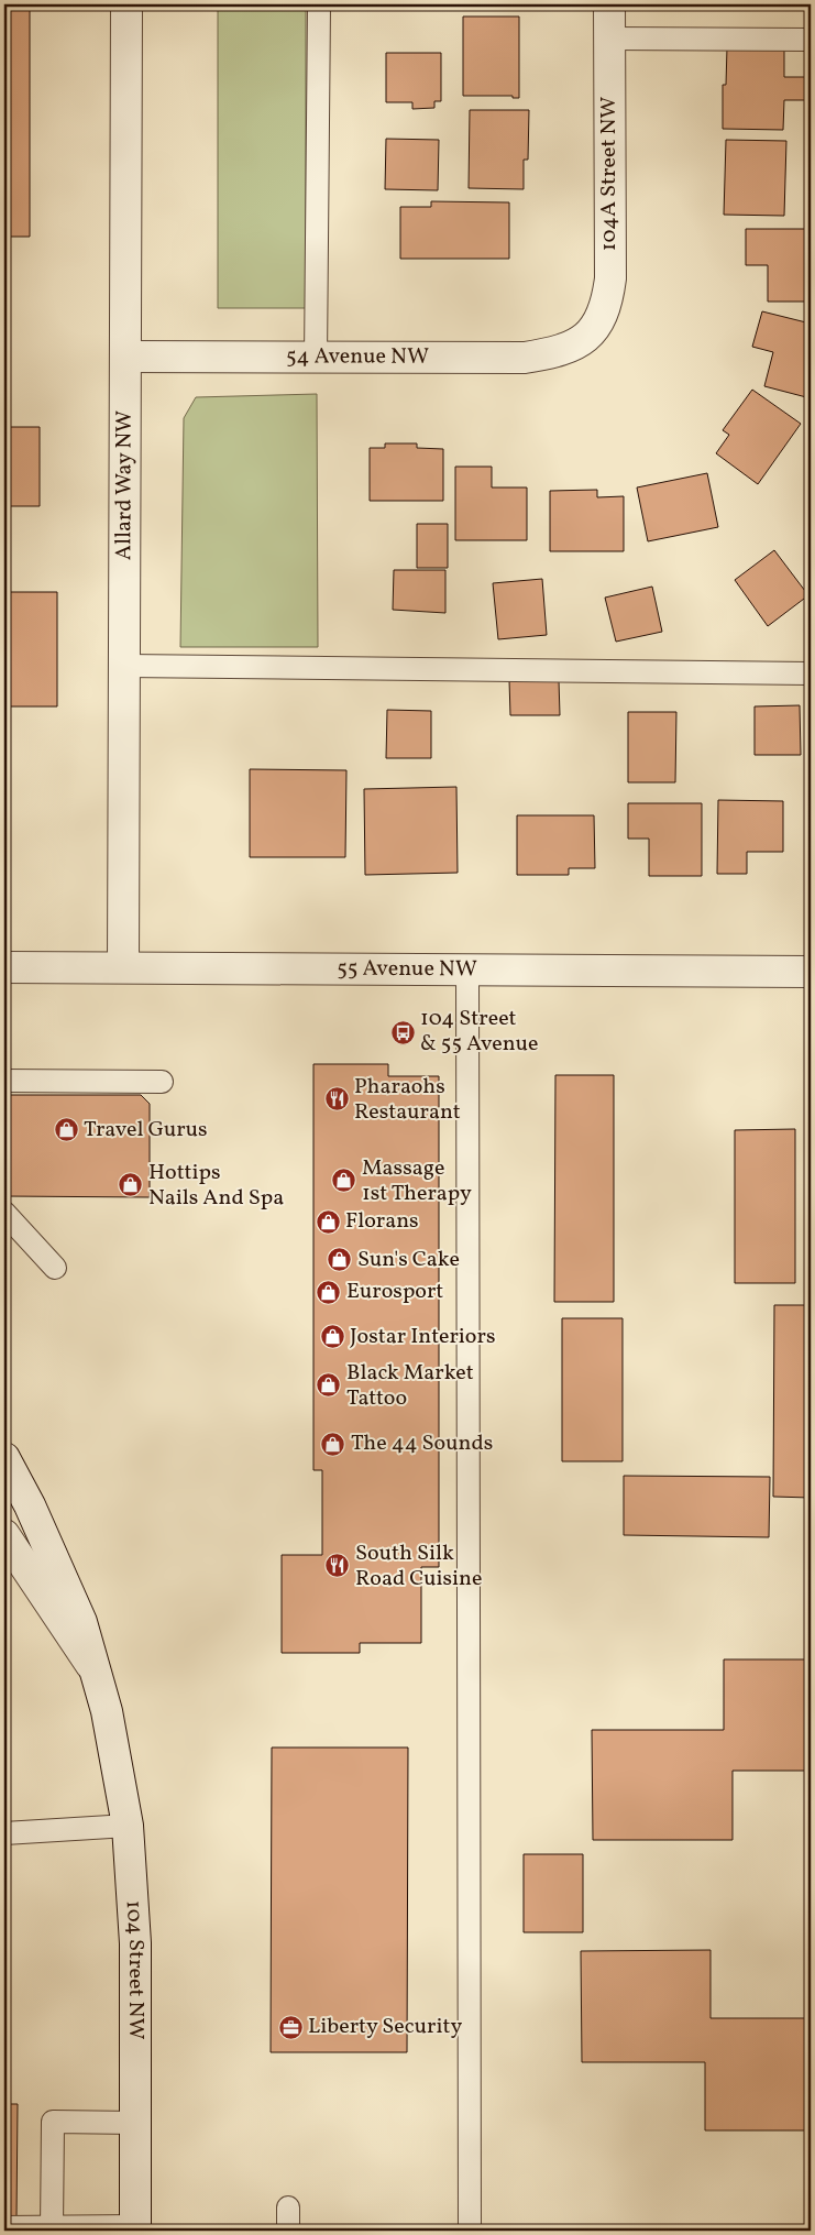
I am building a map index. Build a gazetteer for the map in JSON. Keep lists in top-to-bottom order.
{
  "streets": {
    "street": [
      "104A Street NW",
      "54 Avenue NW",
      "Allard Way NW",
      "55 Avenue NW",
      "104 Street NW"
    ]
  },
  "crossings": [
    ["104A Street NW", "54 Avenue NW"],
    ["54 Avenue NW", "Allard Way NW"],
    ["Allard Way NW", "55 Avenue NW"]
  ],
  "places": {
    "bus stop": ["104 Street & 55 Avenue"],
    "restaurant": ["Pharaohs Restaurant", "South Silk Road Cuisine"],
    "shop": [
      "Travel Gurus",
      "Massage 1st Therapy",
      "Hottips Nails And Spa",
      "Florans",
      "Sun's Cake",
      "Eurosport",
      "Jostar Interiors",
      "Black Market Tattoo",
      "The 44 Sounds"
    ],
    "office": ["Liberty Security"]
  }
}
